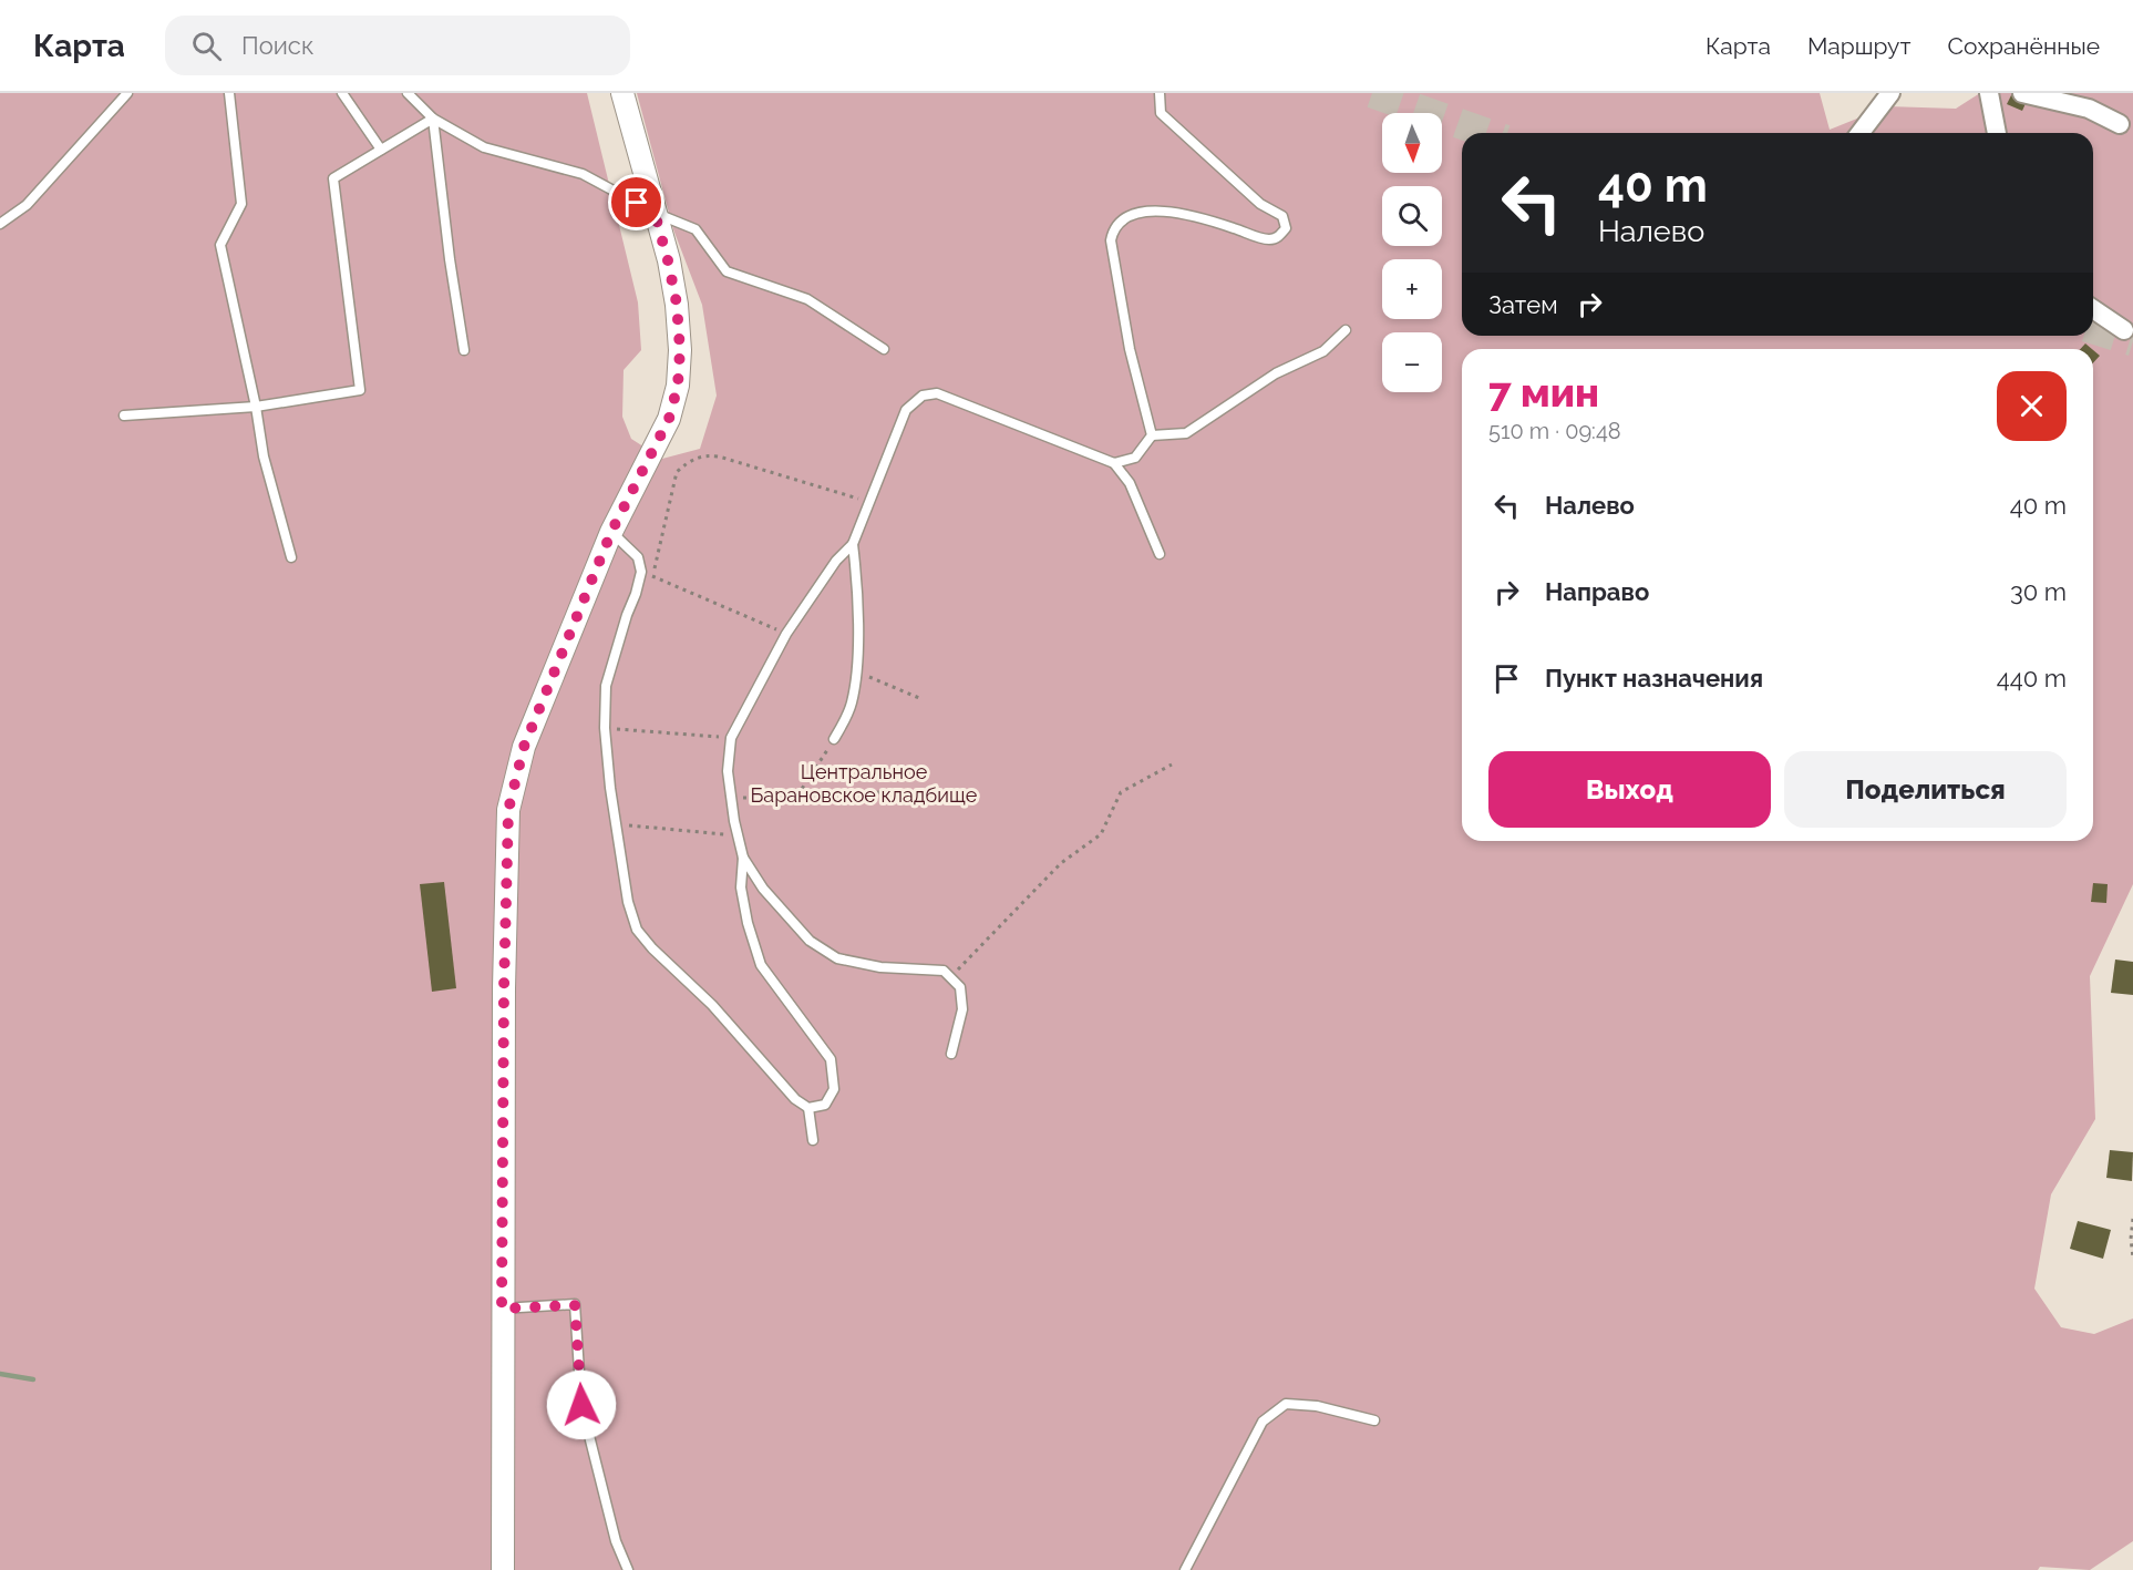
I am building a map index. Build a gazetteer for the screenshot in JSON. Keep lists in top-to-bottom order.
{
  "parks": ["Центральное Барановское кладбище"],
  "north": "bottom",
  "page": {
    "header": "Карта",
    "search": "Поиск",
    "nav": ["Карта", "Маршрут", "Сохранённые"],
    "map_buttons": ["+", "−"],
    "turn": ["40 m", "Налево"],
    "then": "Затем",
    "heading": ["7 мин", "510 m · 09:48"],
    "list": [
      {
        "name": "Налево",
        "value": "40 m"
      },
      {
        "name": "Направо",
        "value": "30 m"
      },
      {
        "name": "Пункт назначения",
        "value": "440 m"
      }
    ],
    "buttons": ["Выход", "Поделиться"]
  }
}
